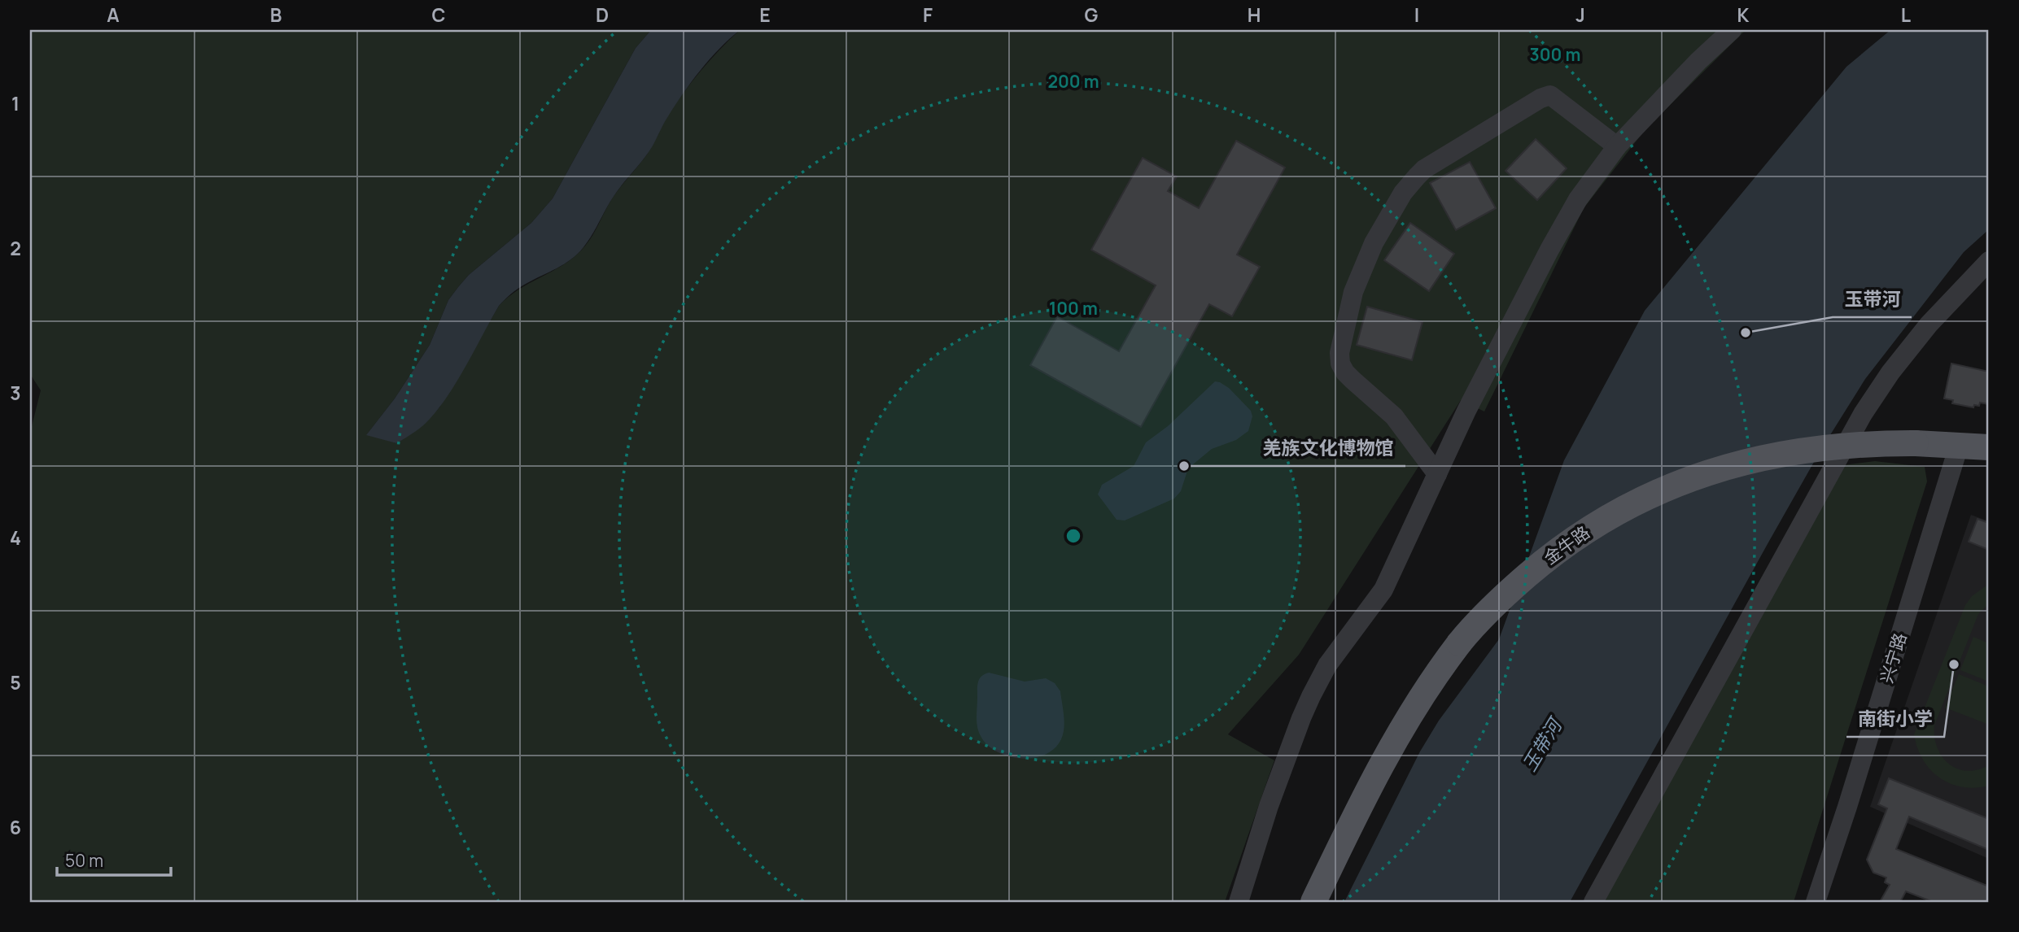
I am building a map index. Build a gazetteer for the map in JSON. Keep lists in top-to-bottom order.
{
  "streets": {
    "main road": ["金牛路"],
    "street": ["兴宁路"]
  },
  "crossings": [
    ["金牛路", "兴宁路"]
  ],
  "water": ["玉带河"],
  "places": ["玉带河", "羌族文化博物馆", "南街小学"],
  "scale_bar": "50 m",
  "grid": {
    "columns": [
      "A",
      "B",
      "C",
      "D",
      "E",
      "F",
      "G",
      "H",
      "I",
      "J",
      "K",
      "L"
    ],
    "rows": [
      "1",
      "2",
      "3",
      "4",
      "5",
      "6"
    ]
  },
  "rings": ["300 m", "200 m", "100 m"]
}
